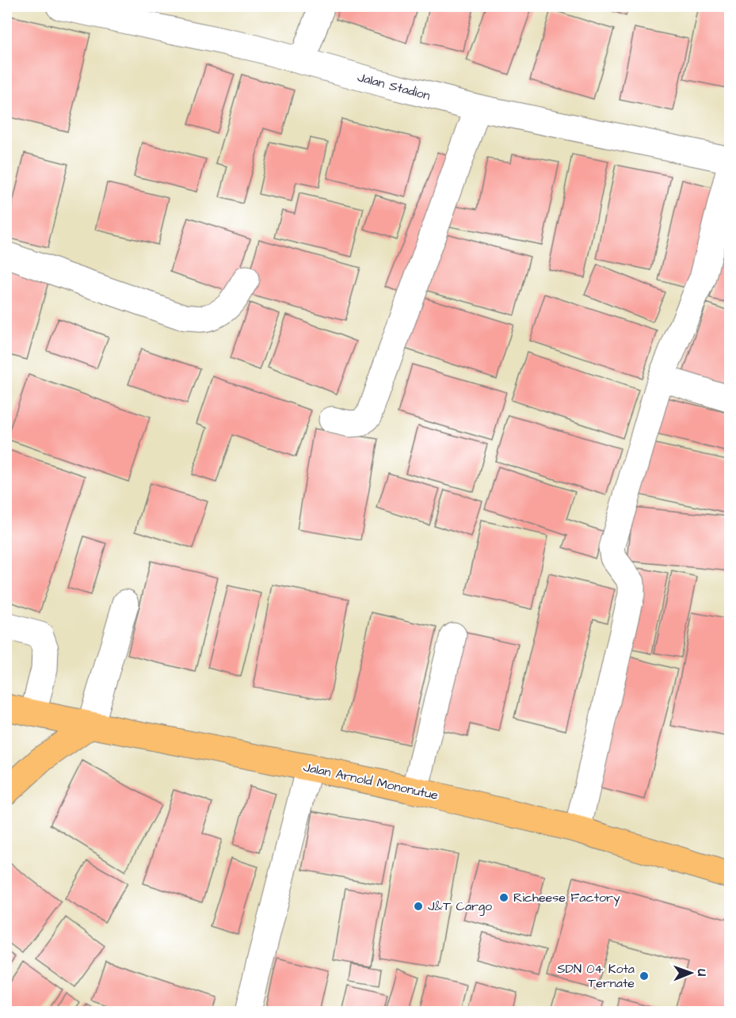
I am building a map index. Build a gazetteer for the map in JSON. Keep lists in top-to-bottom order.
{
  "streets": {
    "highway": ["Jalan Arnold Mononutue"],
    "street": ["Jalan Stadion"]
  },
  "places": ["Richeese Factory", "J&T Cargo", "SDN 04 Kota Ternate"],
  "north": "right"
}
